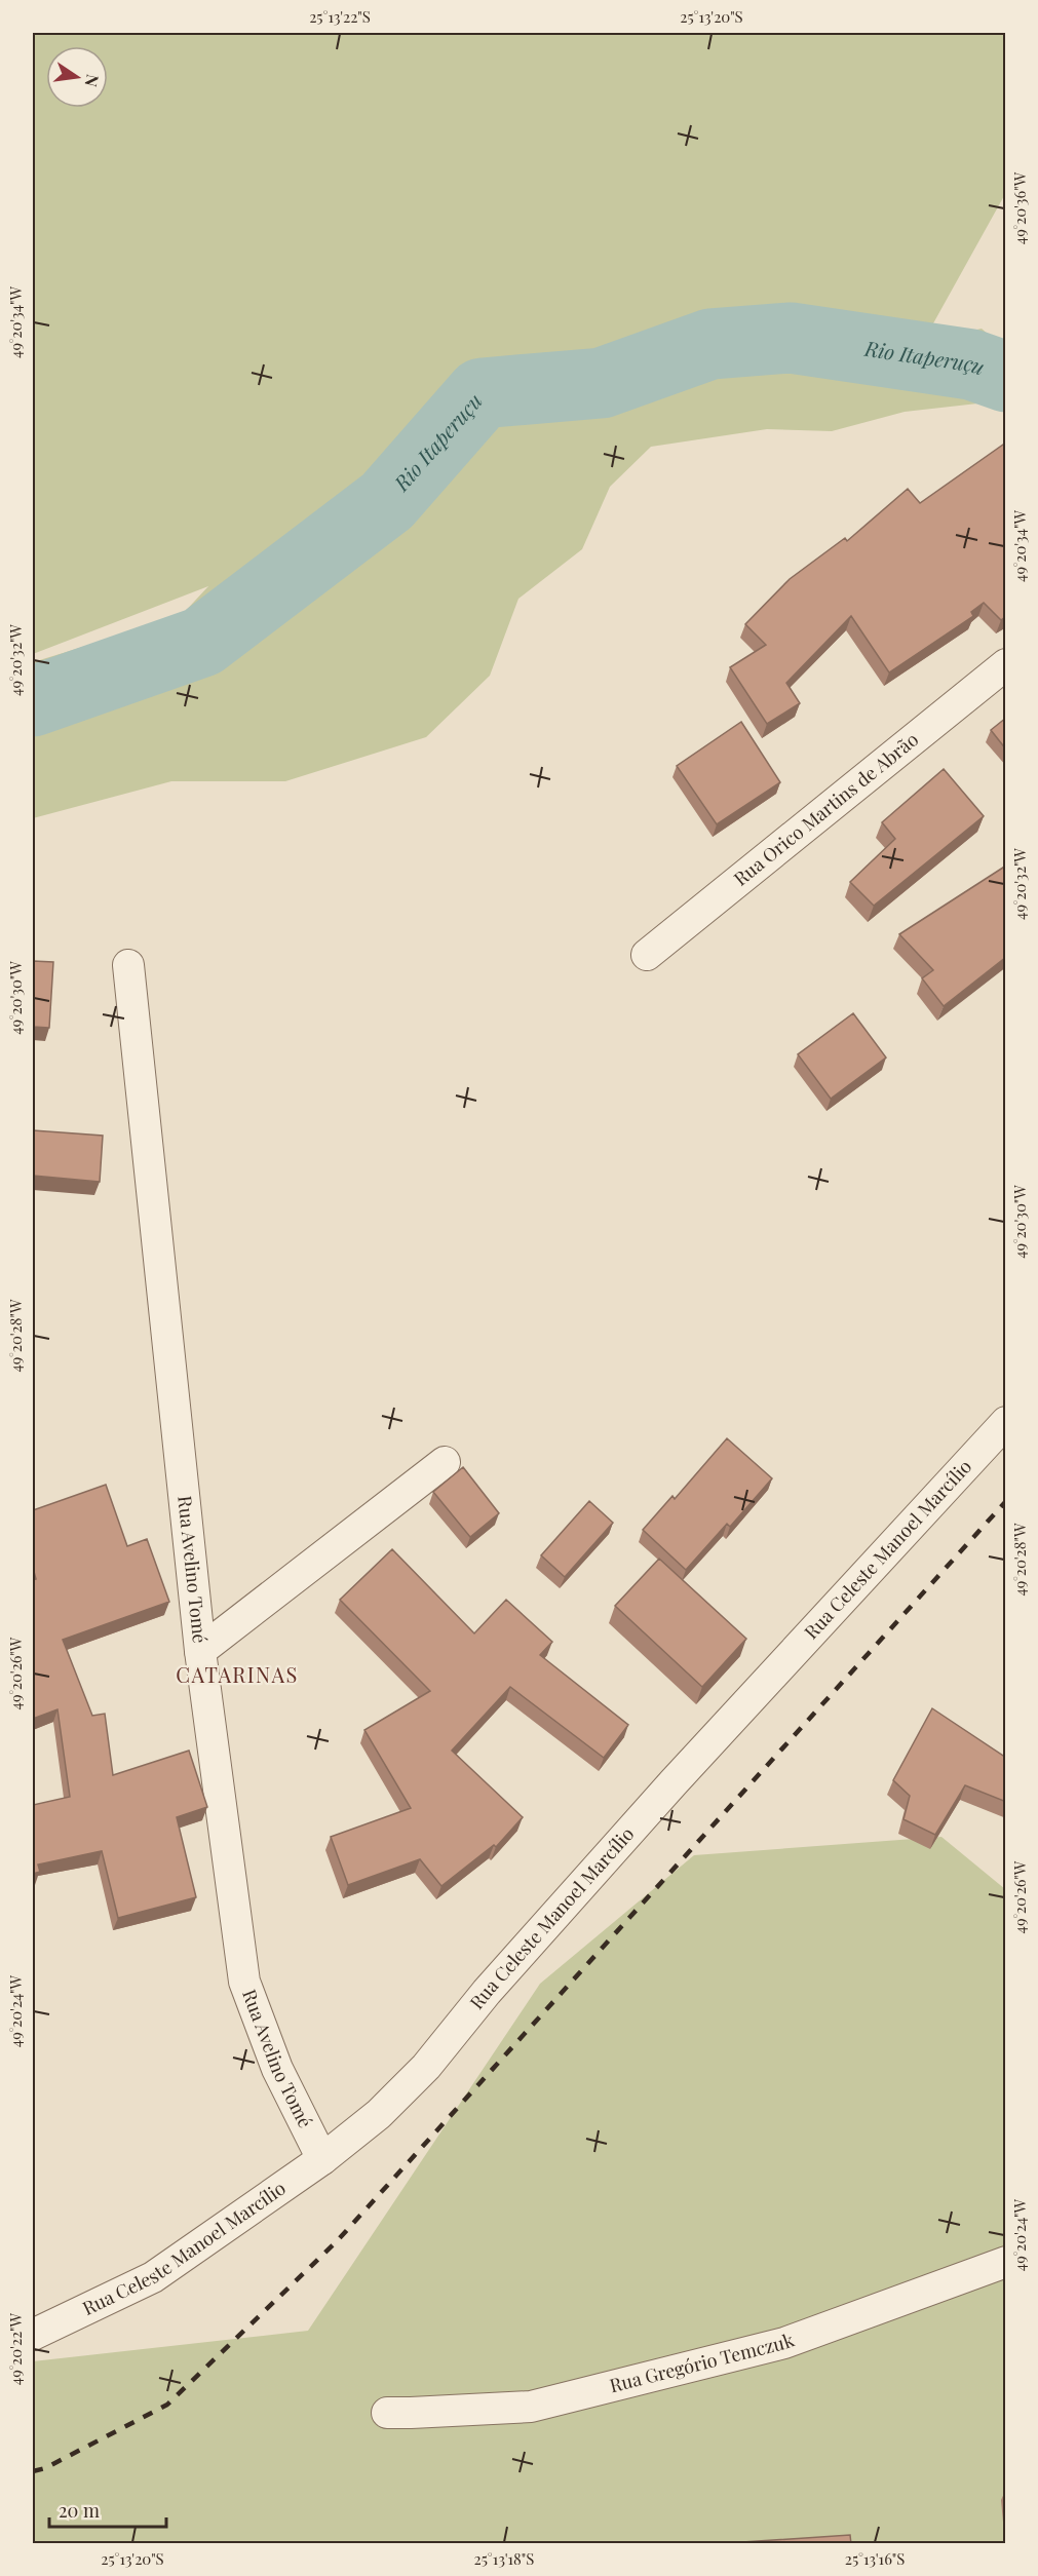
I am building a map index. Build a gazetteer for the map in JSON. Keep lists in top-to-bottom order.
{
  "streets": {
    "street": [
      "Rua Orico Martins de Abrão",
      "Rua Celeste Manoel Marcílio",
      "Rua Avelino Tomé",
      "Rua Gregório Temczuk"
    ]
  },
  "crossings": [
    ["Rua Celeste Manoel Marcílio", "Rua Avelino Tomé"]
  ],
  "districts": ["CATARINAS"],
  "water": ["Rio Itaperuçu"],
  "scale_bar": "20 m",
  "north": "right",
  "coordinates": [
    "25°13'22\"S",
    "25°13'20\"S",
    "49°20'36\"W",
    "49°20'34\"W",
    "49°20'32\"W",
    "49°20'30\"W",
    "49°20'28\"W",
    "49°20'26\"W",
    "49°20'24\"W",
    "49°20'22\"W",
    "25°13'18\"S",
    "25°13'16\"S"
  ]
}
